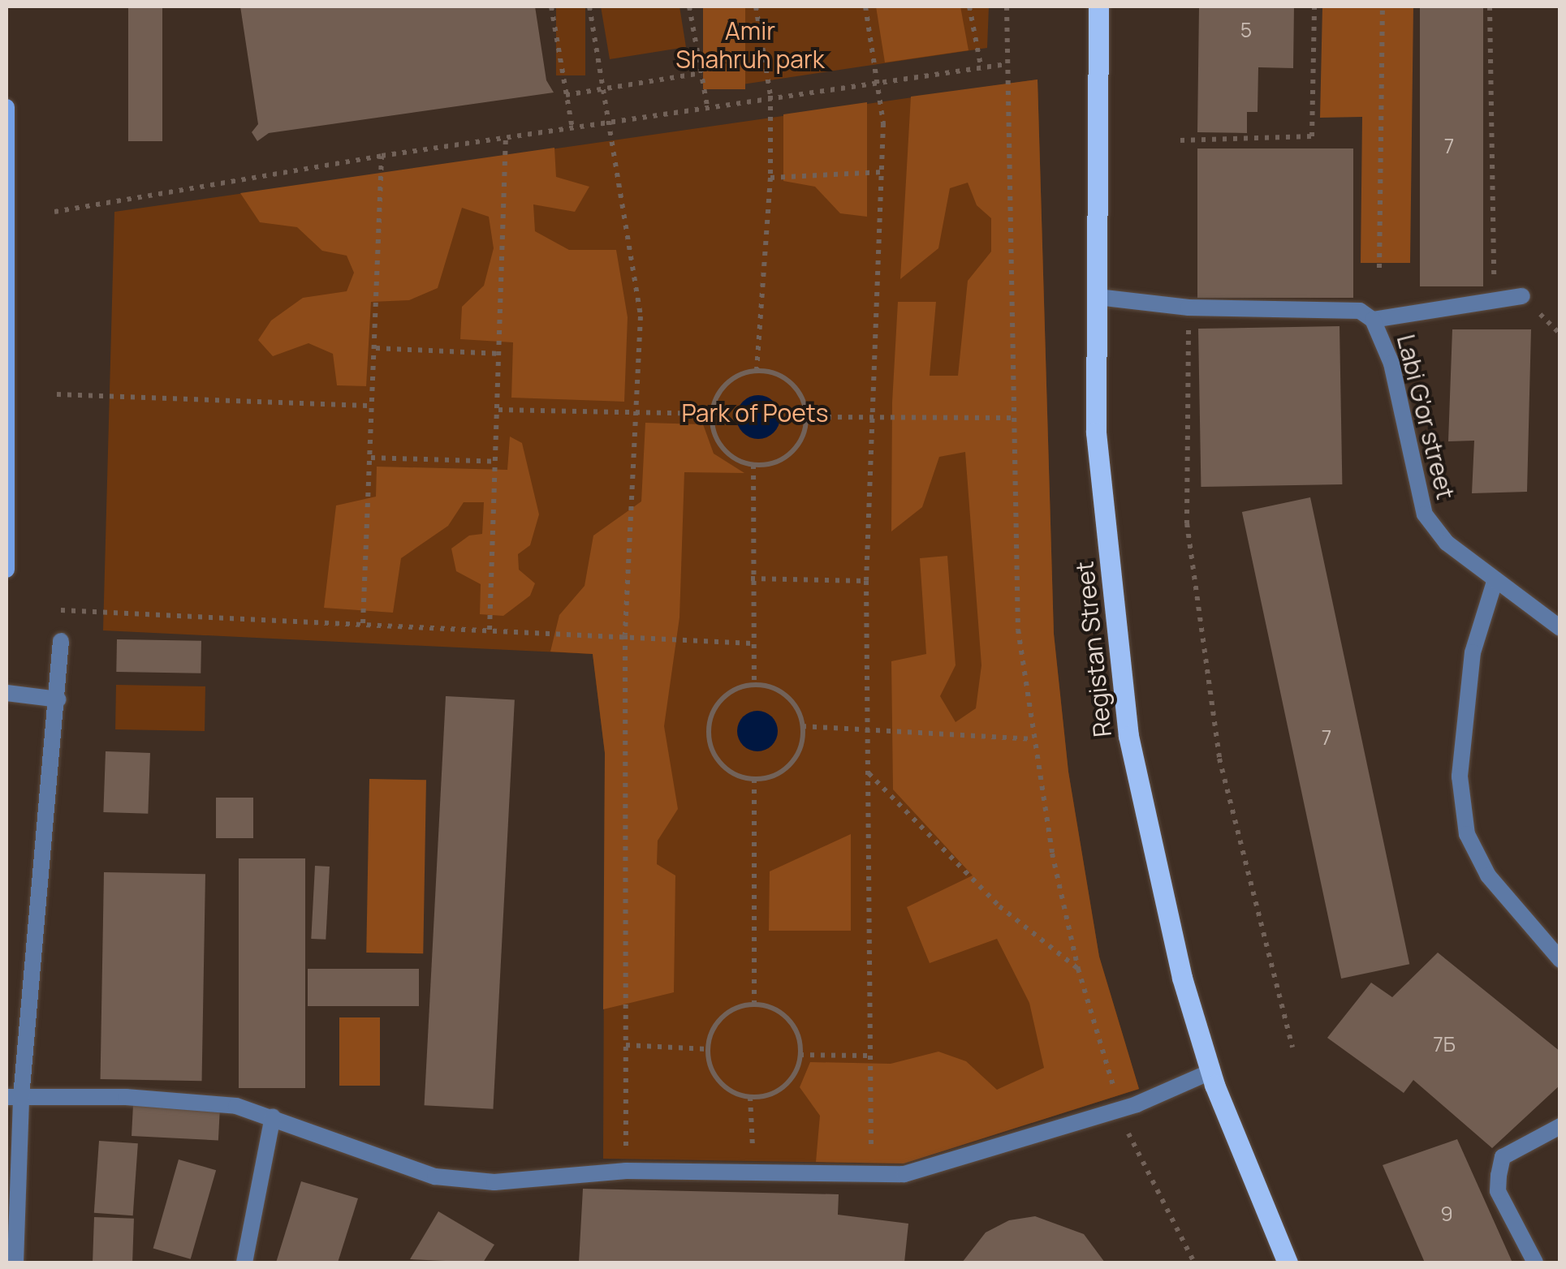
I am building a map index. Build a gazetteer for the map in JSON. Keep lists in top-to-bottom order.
{
  "streets": {
    "main road": ["Registan Street"],
    "street": ["Labi G'or street"]
  },
  "crossings": [
    ["Labi G'or street", "Registan Street"]
  ],
  "parks": ["Amir Shahruh park", "Park of Poets"],
  "house_numbers": [
    "5",
    "7",
    "7",
    "7Б",
    "9"
  ]
}
